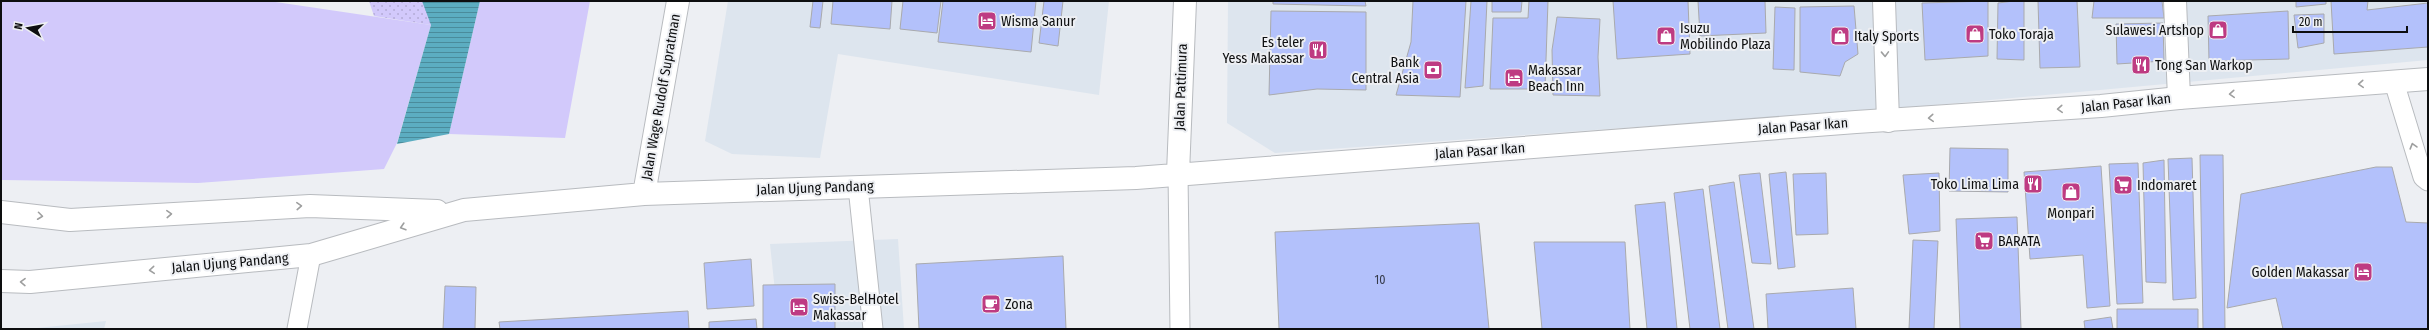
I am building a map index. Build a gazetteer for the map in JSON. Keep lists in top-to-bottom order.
{
  "streets": {
    "main road": [
      "Jalan Pattimura",
      "Jalan Wage Rudolf Supratman",
      "Jalan Pasar Ikan",
      "Jalan Ujung Pandang"
    ]
  },
  "crossings": [
    ["Jalan Pattimura", "Jalan Pasar Ikan"],
    ["Jalan Pattimura", "Jalan Ujung Pandang"],
    ["Jalan Wage Rudolf Supratman", "Jalan Ujung Pandang"],
    ["Jalan Pasar Ikan", "Jalan Ujung Pandang"]
  ],
  "one_way": ["Jalan Pasar Ikan"],
  "places": {
    "hotel": [
      "Wisma Sanur",
      "Makassar Beach Inn",
      "Golden Makassar",
      "Swiss-BelHotel Makassar"
    ],
    "shop": [
      "Sulawesi Artshop",
      "Toko Toraja",
      "Isuzu Mobilindo Plaza",
      "Italy Sports",
      "Monpari"
    ],
    "restaurant": ["Es teler Yess Makassar", "Tong San Warkop", "Toko Lima Lima"],
    "bank": ["Bank Central Asia"],
    "supermarket": ["Indomaret", "BARATA"],
    "cafe": ["Zona"]
  },
  "house_numbers": ["10"],
  "scale_bar": "20 m",
  "north": "left"
}
